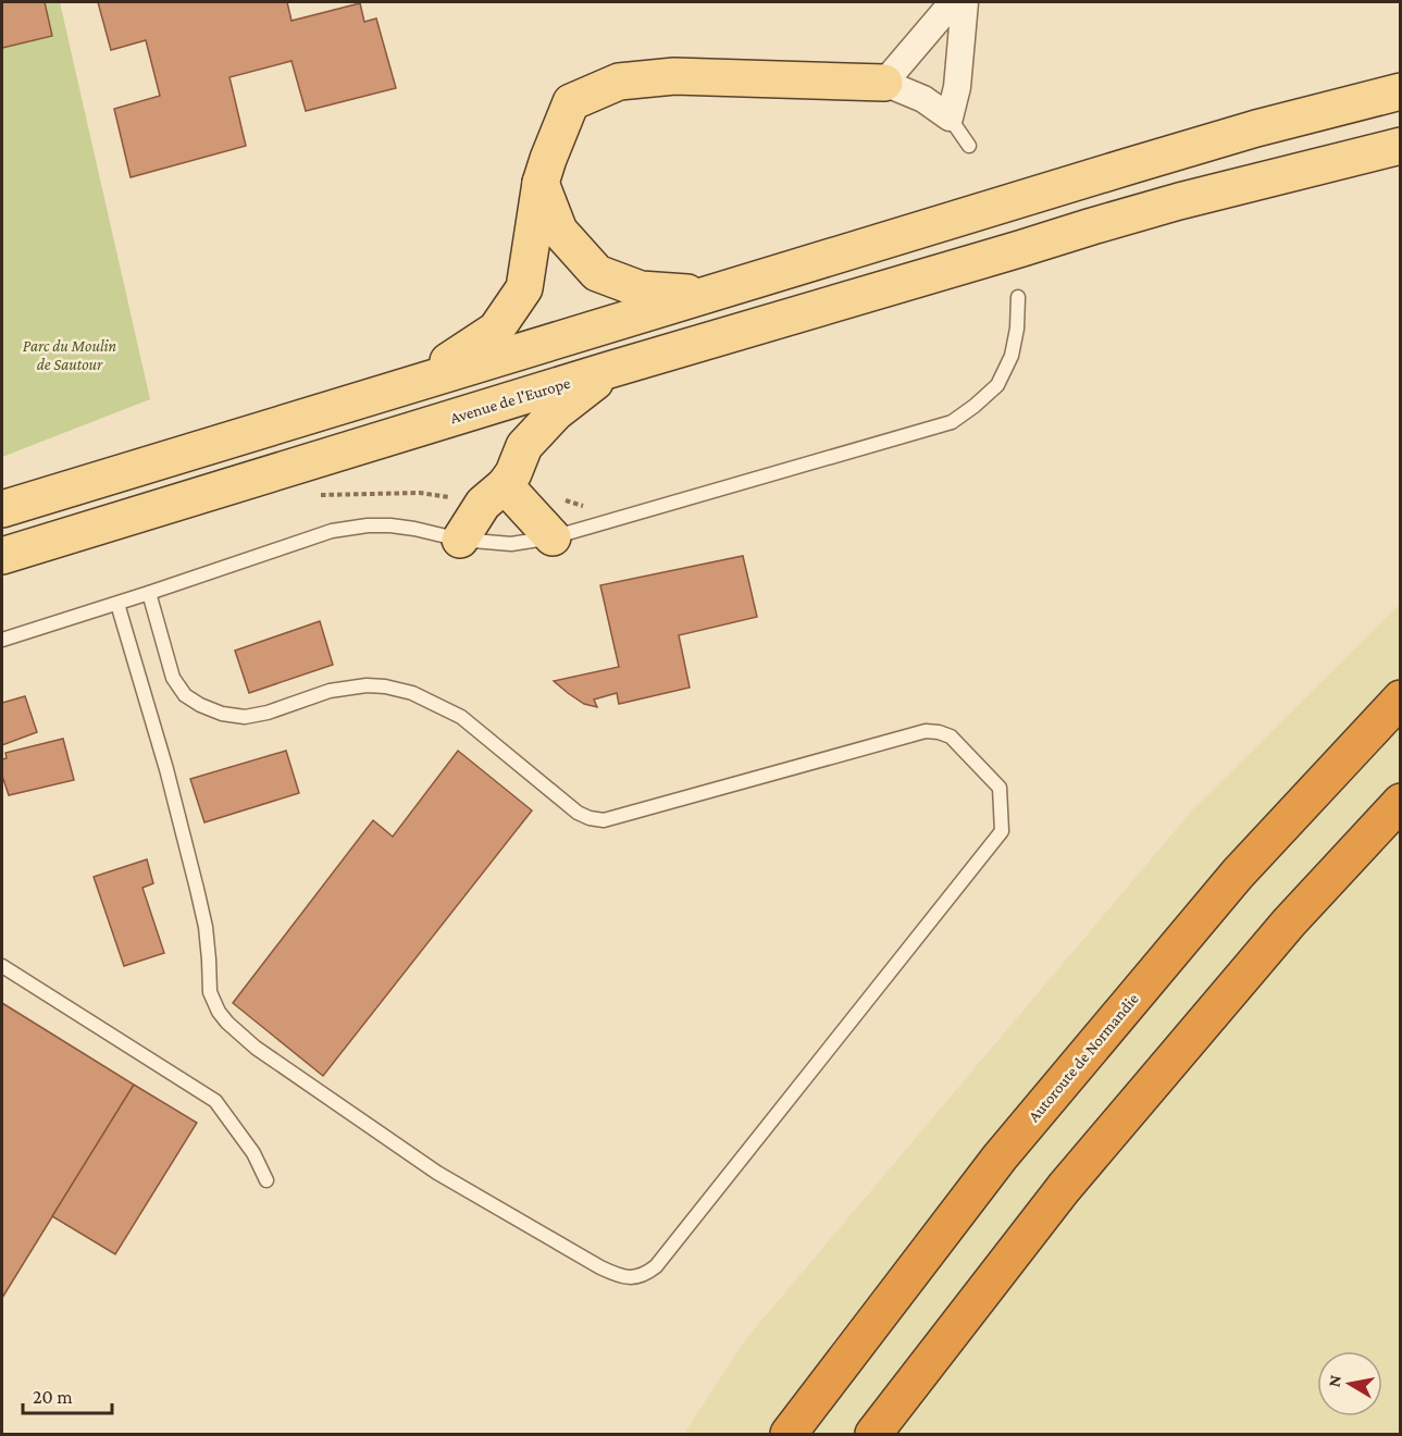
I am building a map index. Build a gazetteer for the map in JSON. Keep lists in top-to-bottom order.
{
  "streets": {
    "highway": ["Autoroute de Normandie"],
    "main road": ["Avenue de l'Europe"]
  },
  "parks": ["Parc du Moulin de Sautour"],
  "scale_bar": "20 m",
  "north": "left"
}
